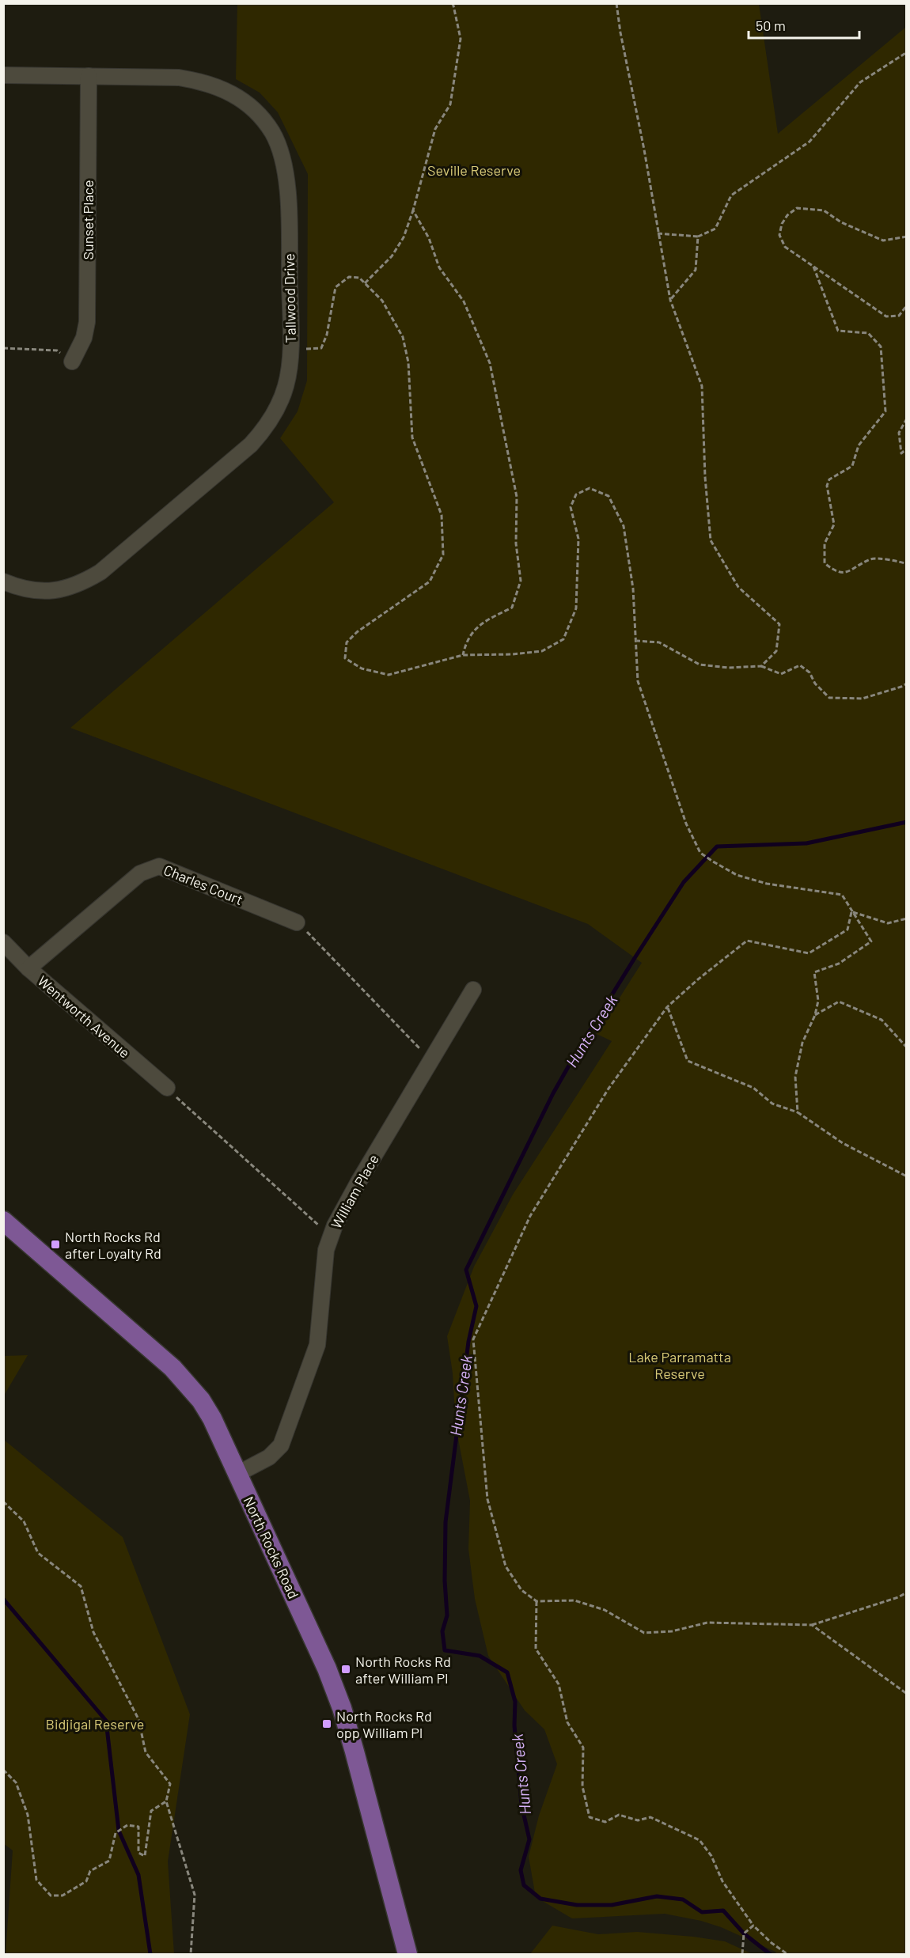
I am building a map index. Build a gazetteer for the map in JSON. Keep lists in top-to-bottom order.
{
  "streets": {
    "main road": ["North Rocks Road"],
    "street": [
      "Sunset Place",
      "Tallwood Drive",
      "Charles Court",
      "Wentworth Avenue",
      "William Place"
    ]
  },
  "crossings": [
    ["Sunset Place", "Tallwood Drive"],
    ["Charles Court", "Wentworth Avenue"],
    ["William Place", "North Rocks Road"]
  ],
  "water": ["Hunts Creek"],
  "parks": ["Seville Reserve", "Lake Parramatta Reserve", "Bidjigal Reserve"],
  "places": {
    "transit": ["North Rocks Rd after Loyalty Rd", "North Rocks Rd after William Pl", "North Rocks Rd opp William Pl"]
  },
  "scale_bar": "50 m"
}
